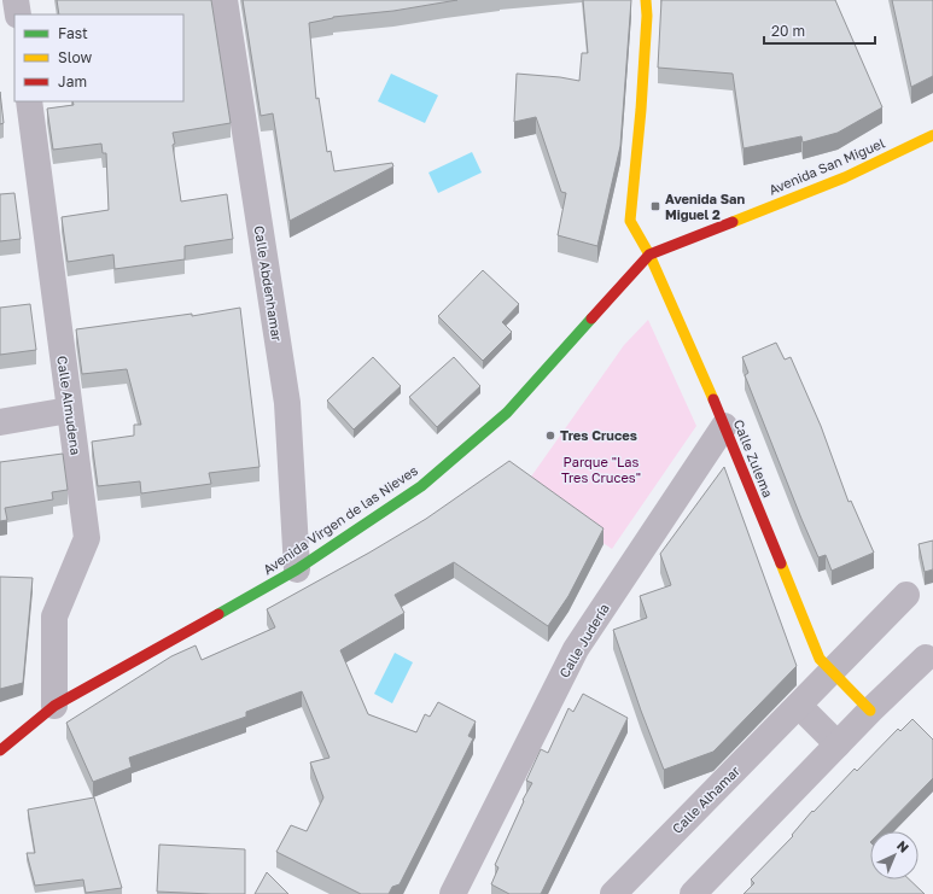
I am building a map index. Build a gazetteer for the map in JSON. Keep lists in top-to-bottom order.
{
  "streets": {
    "street": [
      "Avenida San Miguel",
      "Calle Abdenhamar",
      "Calle Almudena",
      "Calle Zulema",
      "Avenida Virgen de las Nieves",
      "Calle Judería",
      "Calle Alhamar"
    ]
  },
  "crossings": [
    ["Avenida San Miguel", "Calle Zulema"],
    ["Avenida San Miguel", "Avenida Virgen de las Nieves"],
    ["Calle Abdenhamar", "Avenida Virgen de las Nieves"],
    ["Calle Almudena", "Avenida Virgen de las Nieves"],
    ["Calle Zulema", "Avenida Virgen de las Nieves"],
    ["Calle Zulema", "Calle Judería"],
    ["Calle Zulema", "Calle Alhamar"]
  ],
  "parks": ["Parque \"Las Tres Cruces\""],
  "places": {
    "transit": ["Avenida San Miguel 2"],
    "other": ["Tres Cruces"]
  },
  "legend": ["Fast", "Slow", "Jam"],
  "scale_bar": "20 m",
  "north": "top right"
}
